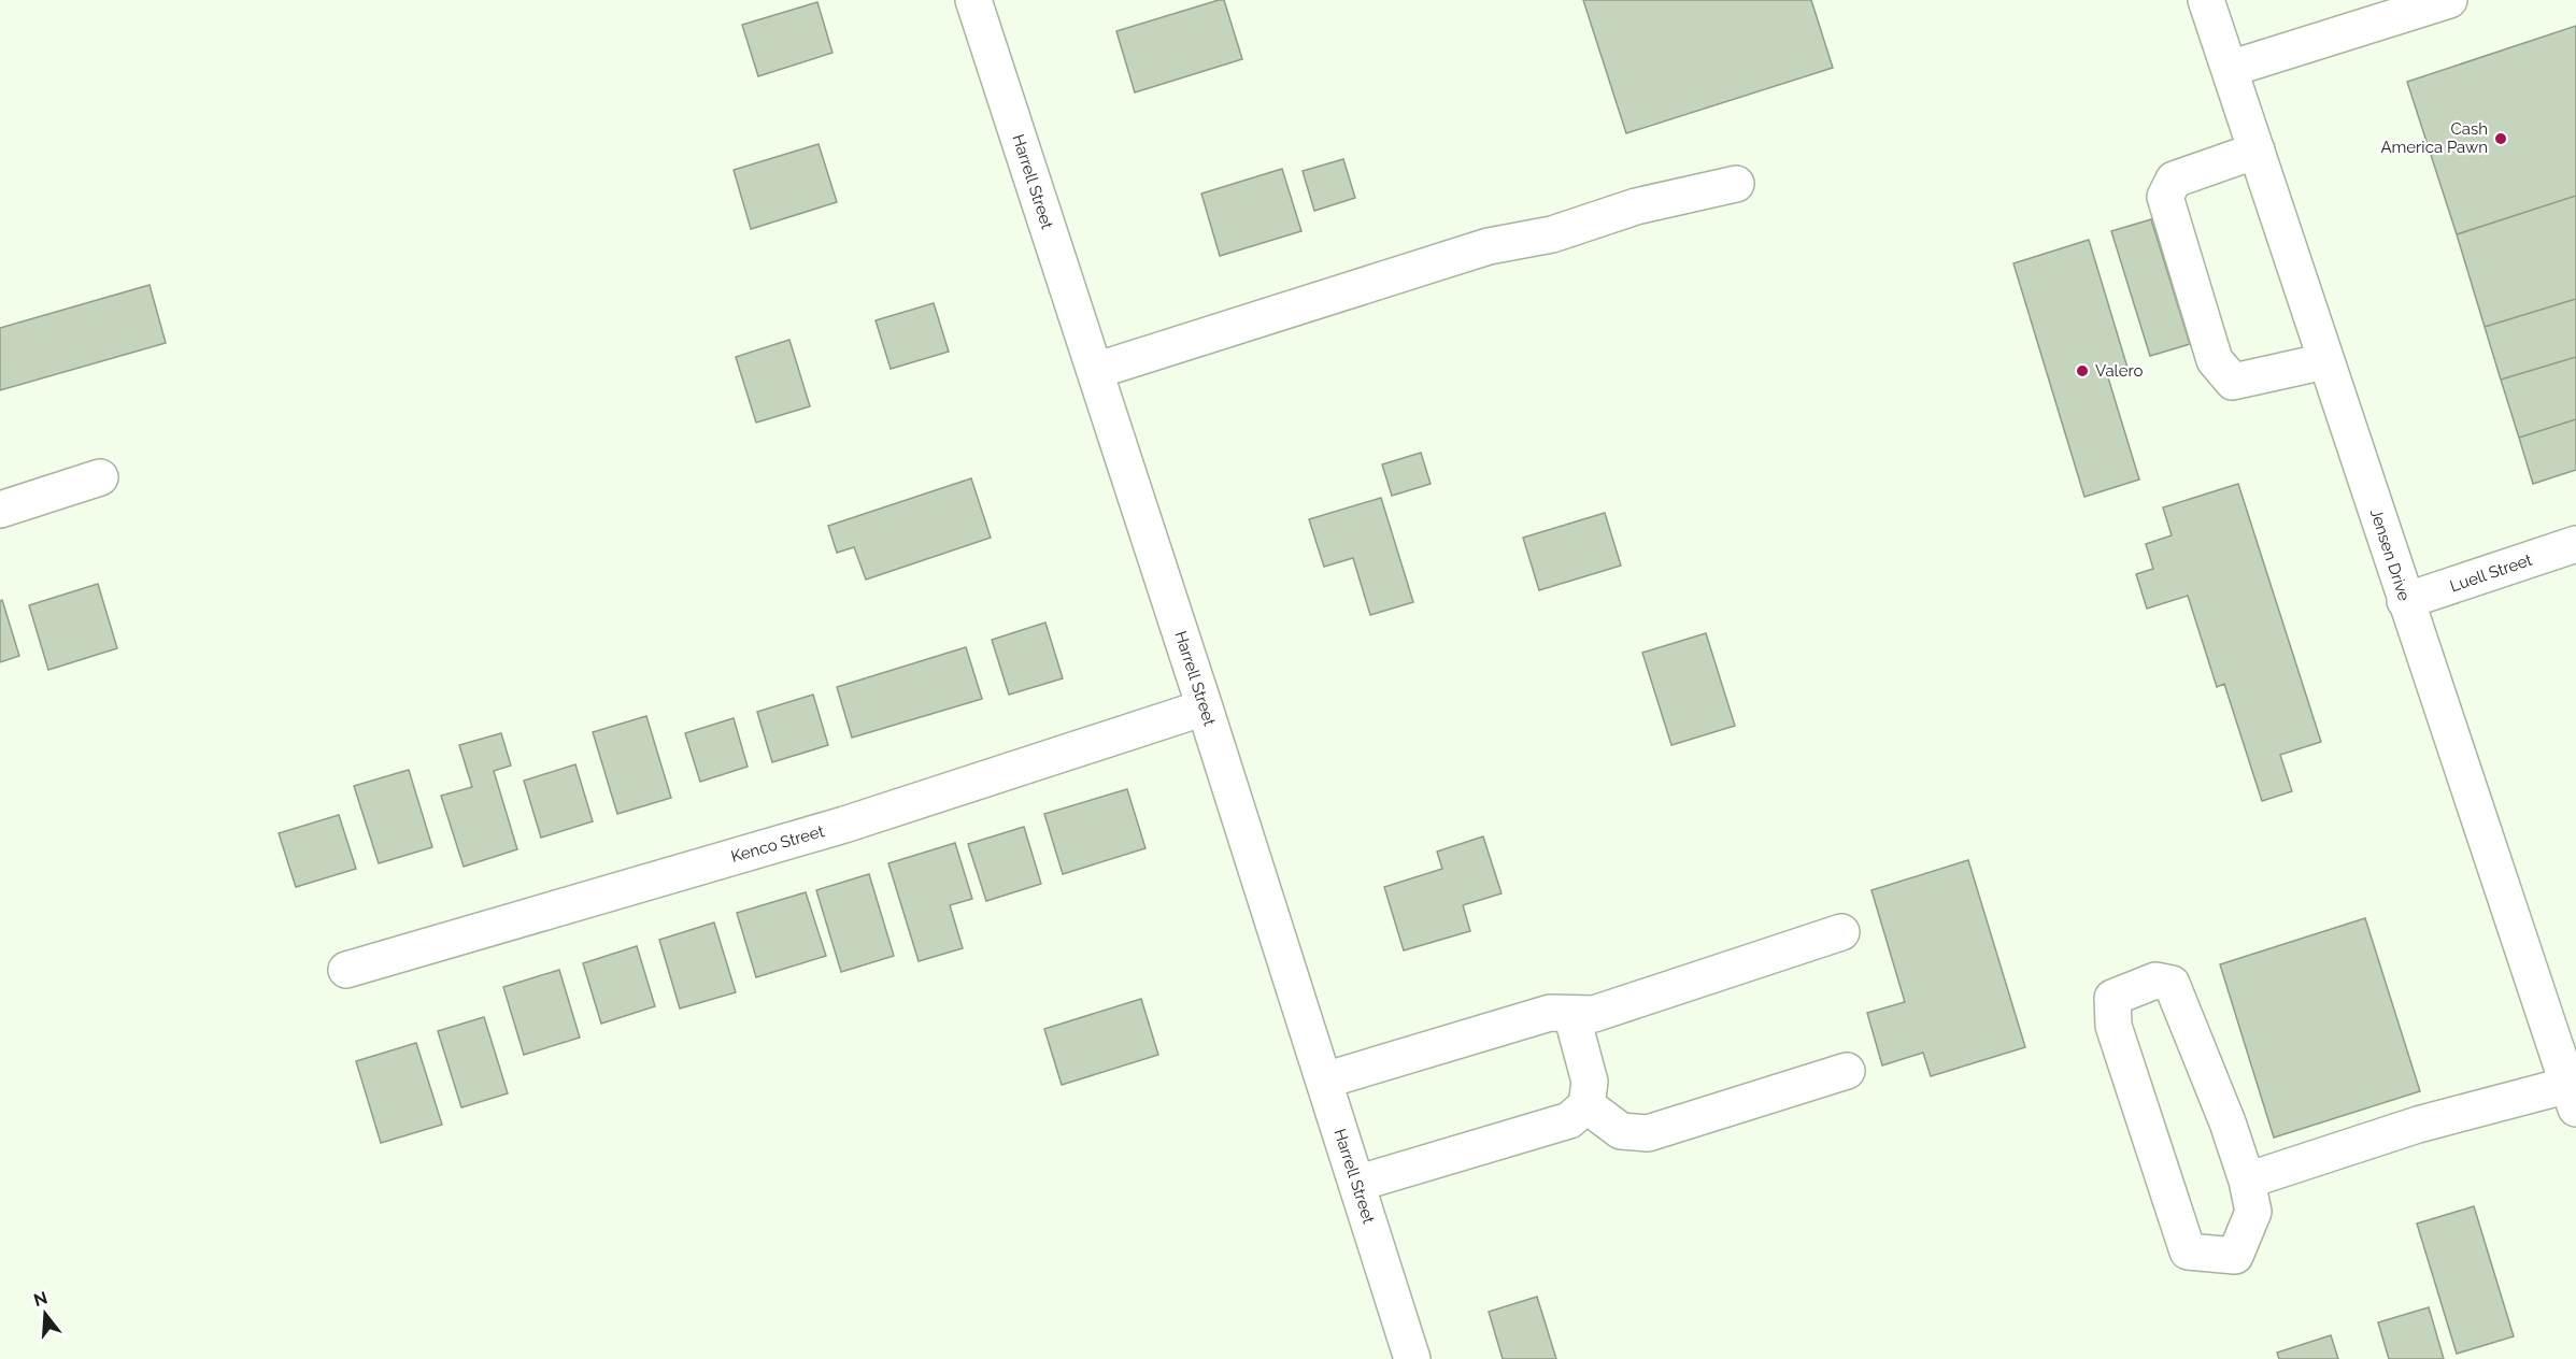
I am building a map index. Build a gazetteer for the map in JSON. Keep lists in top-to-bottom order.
{
  "streets": {
    "street": [
      "Harrell Street",
      "Jensen Drive",
      "Luell Street",
      "Kenco Street"
    ]
  },
  "crossings": [
    ["Harrell Street", "Kenco Street"],
    ["Jensen Drive", "Luell Street"]
  ],
  "places": ["Cash America Pawn", "Valero"],
  "north": "top"
}
